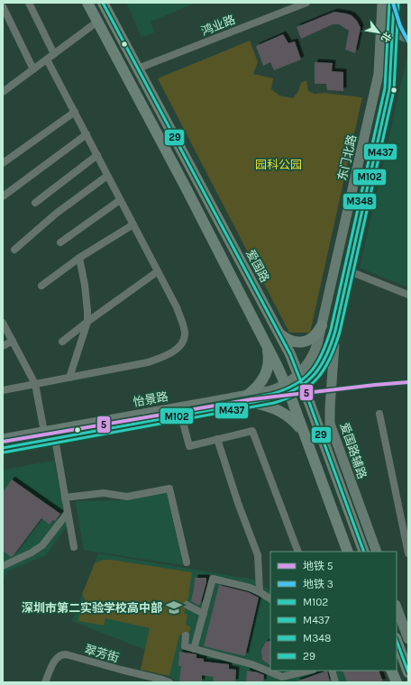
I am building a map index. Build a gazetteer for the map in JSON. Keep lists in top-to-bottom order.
{
  "streets": {
    "highway": ["爱国路"],
    "main road": ["东门北路", "怡景路", "爱国路辅路"],
    "street": ["鸿业路", "翠芳街"]
  },
  "crossings": [
    ["鸿业路", "爱国路"],
    ["东门北路", "爱国路"],
    ["东门北路", "怡景路"],
    ["爱国路", "怡景路"]
  ],
  "parks": ["园科公园"],
  "places": {
    "school or university": ["深圳市第二实验学校高中部"]
  },
  "lines": [
    "metro line 3",
    "transit line M102",
    "transit line M437",
    "transit line M348",
    "transit line 29",
    "metro line 5"
  ],
  "legend": [
    "地铁 5",
    "地铁 3",
    "M102",
    "M437",
    "M348",
    "29"
  ],
  "north": "bottom right"
}
